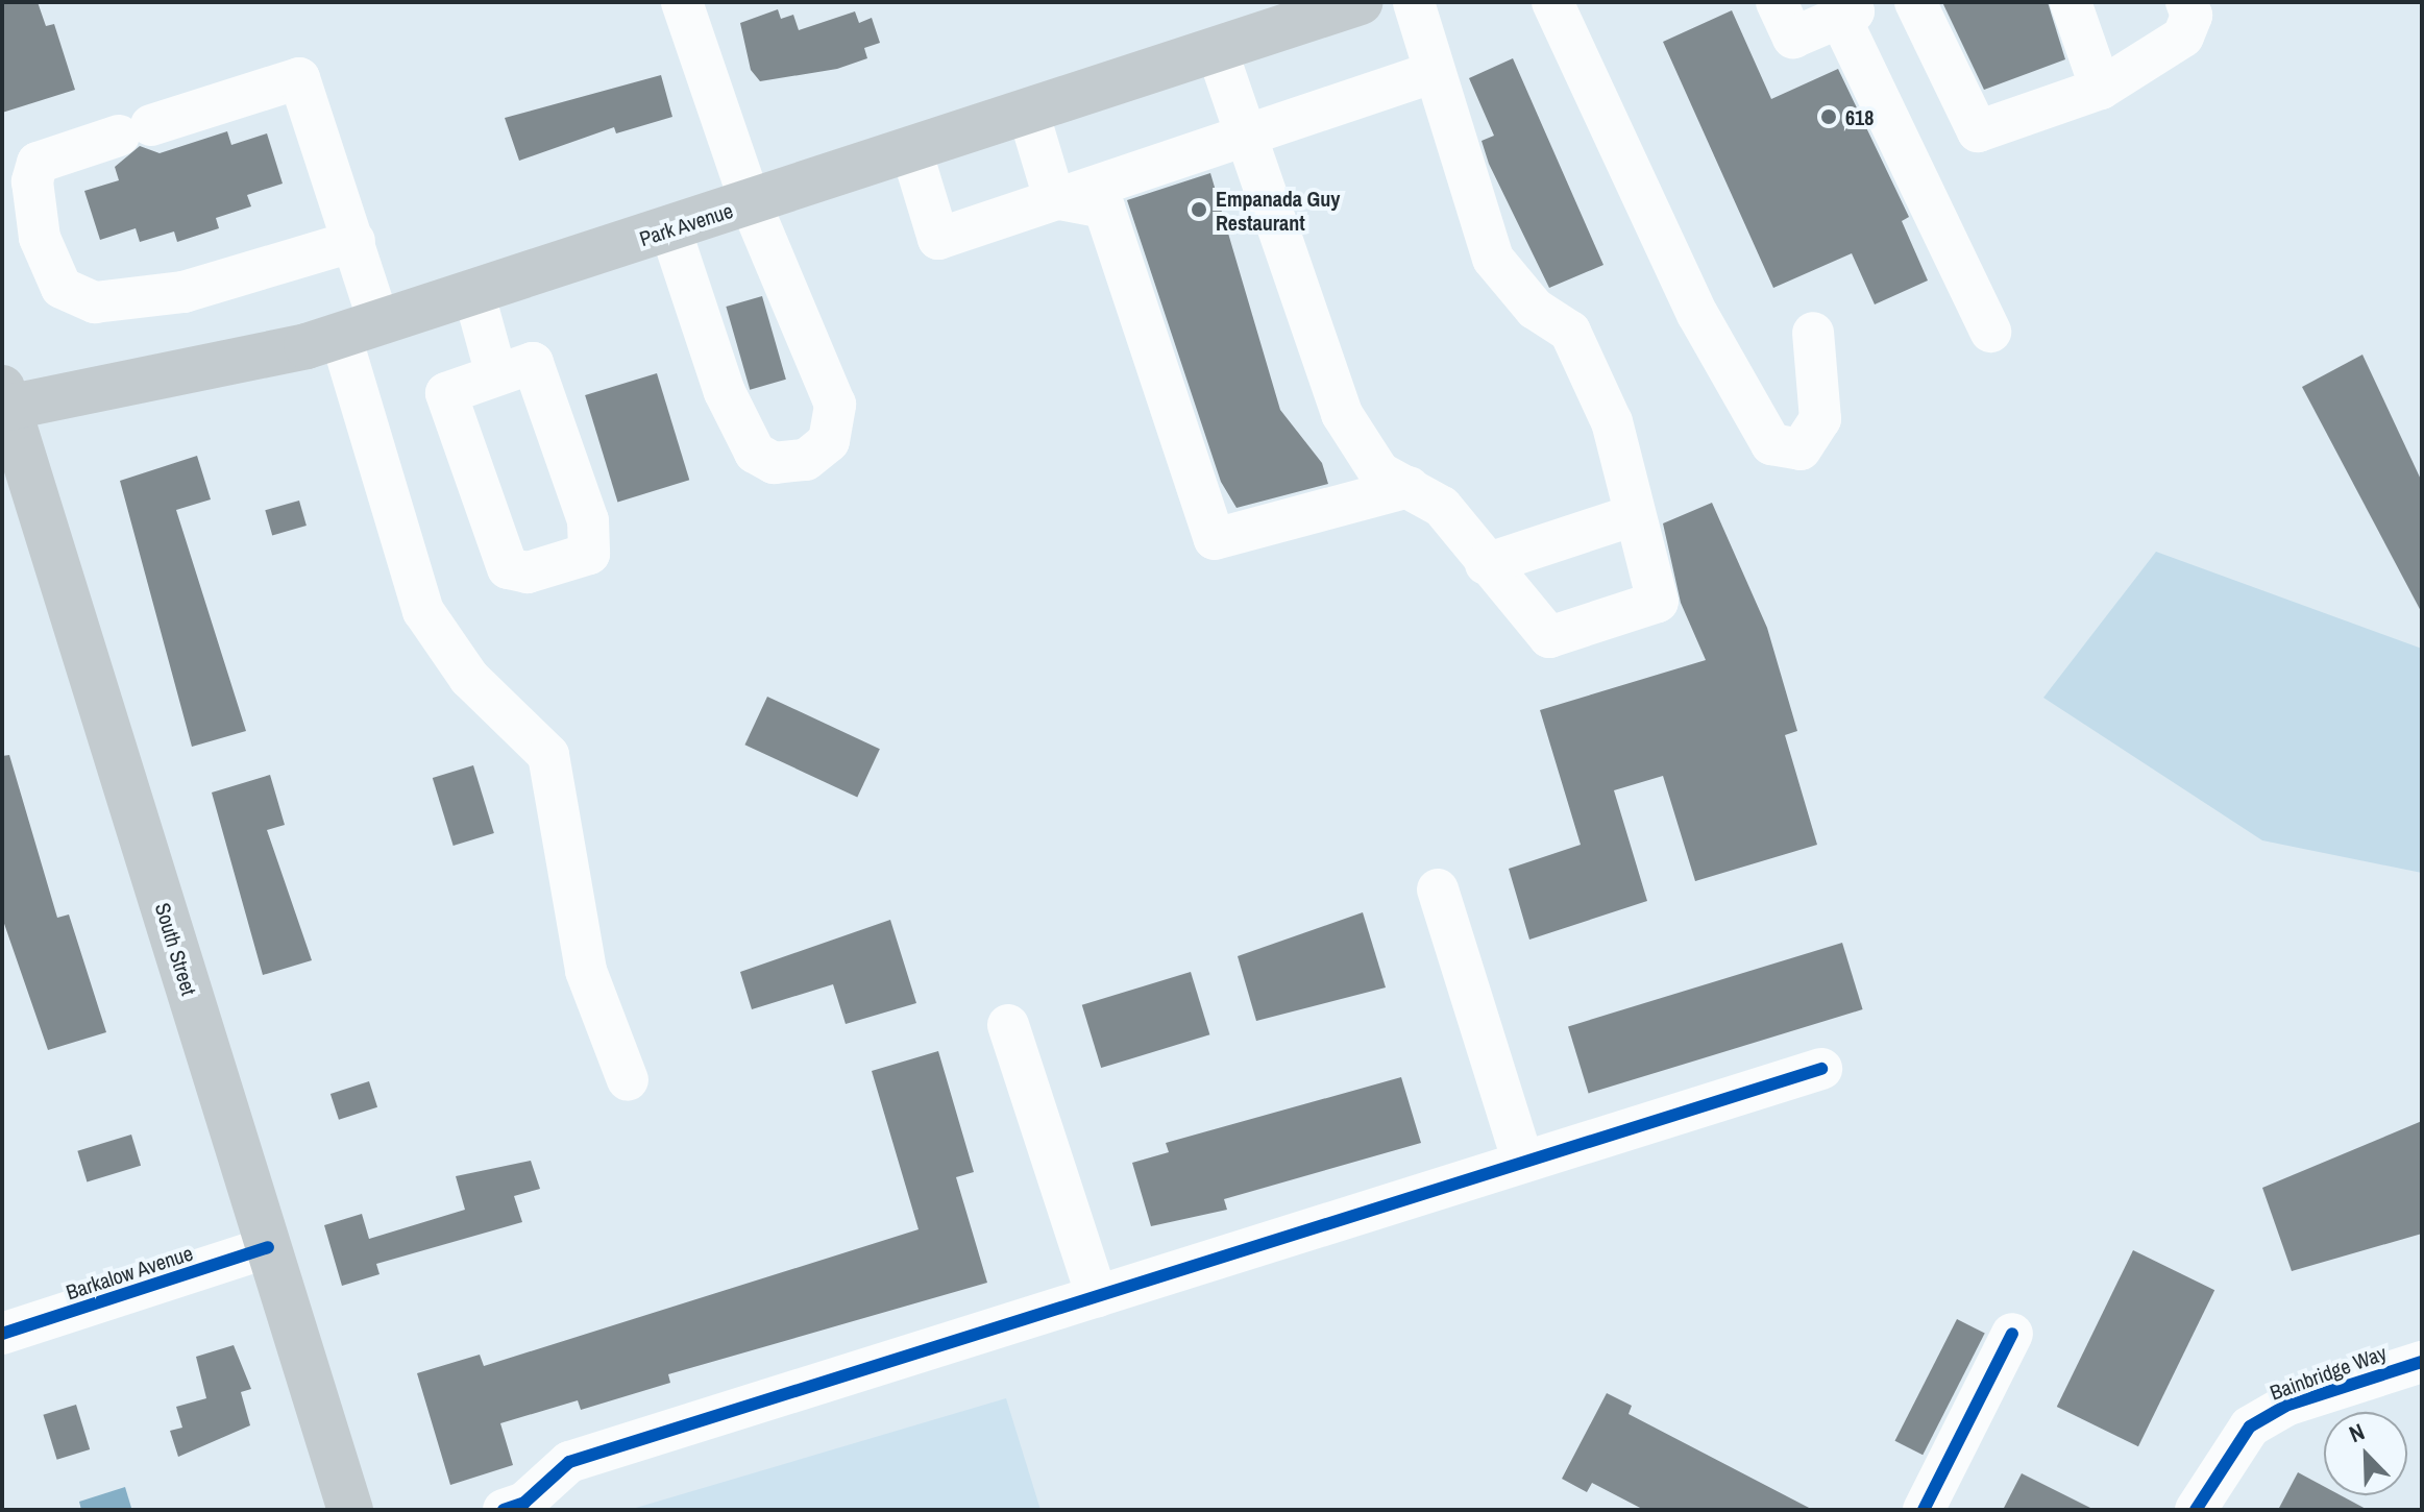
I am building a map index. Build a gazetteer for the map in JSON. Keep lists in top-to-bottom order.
{
  "streets": {
    "main road": ["Park Avenue", "South Street"],
    "street": ["Barkalow Avenue", "Bainbridge Way"]
  },
  "crossings": [
    ["Park Avenue", "South Street"],
    ["South Street", "Barkalow Avenue"]
  ],
  "places": ["618", "Empanada Guy Restaurant"],
  "north": "top left"
}
